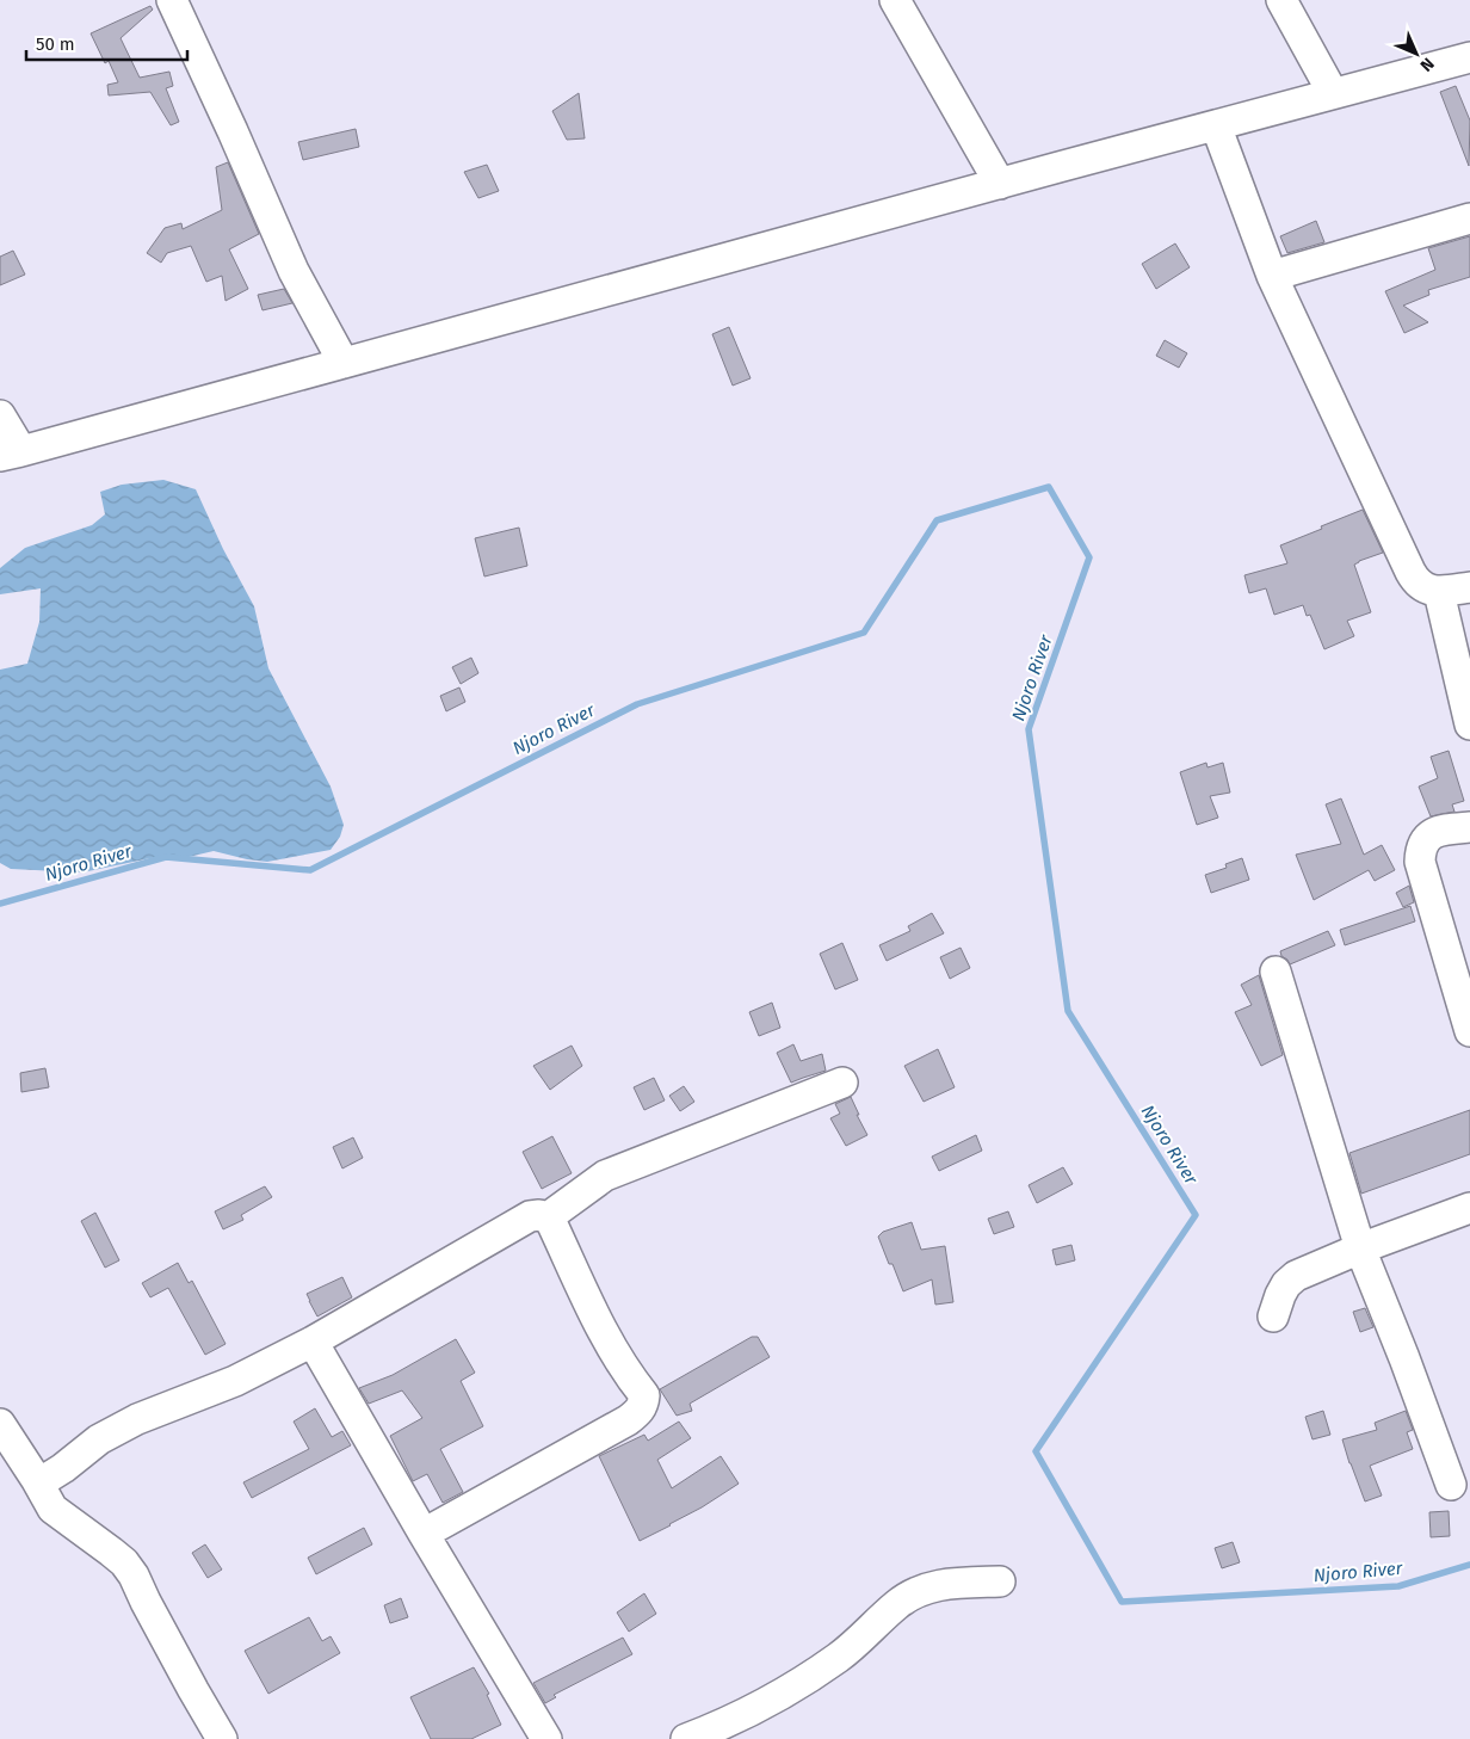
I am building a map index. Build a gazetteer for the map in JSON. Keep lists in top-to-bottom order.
{
  "water": ["Njoro River"],
  "scale_bar": "50 m",
  "north": "bottom right"
}
